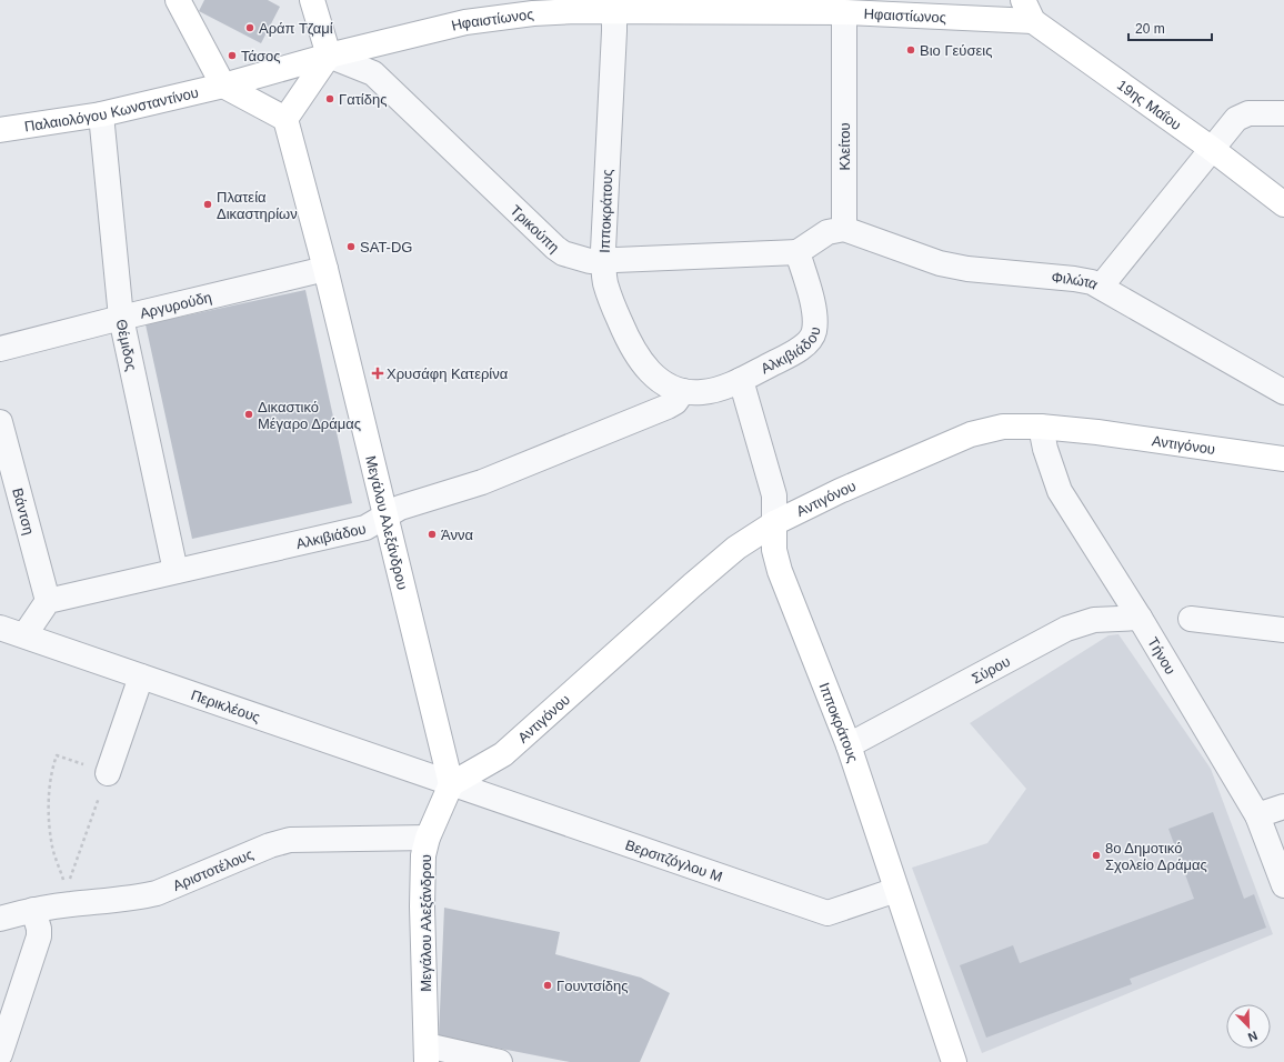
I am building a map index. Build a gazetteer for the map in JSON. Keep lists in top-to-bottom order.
{
  "streets": {
    "street": [
      "Ηφαιστίωνος",
      "19ης Μαΐου",
      "Παλαιολόγου Κωνσταντίνου",
      "Κλείτου",
      "Ιπποκράτους",
      "Τρικούπη",
      "Φιλώτα",
      "Αργυρούδη",
      "Θέμιδος",
      "Αλκιβιάδου",
      "Αντιγόνου",
      "Βάντση",
      "Μεγάλου Αλεξάνδρου",
      "Τήνου",
      "Σύρου",
      "Περικλέους",
      "Βερσιτζόγλου Μ",
      "Αριστοτέλους"
    ]
  },
  "crossings": [
    ["Ηφαιστίωνος", "19ης Μαΐου"],
    ["Ηφαιστίωνος", "Παλαιολόγου Κωνσταντίνου"],
    ["Ηφαιστίωνος", "Κλείτου"],
    ["Ηφαιστίωνος", "Ιπποκράτους"],
    ["Ηφαιστίωνος", "Τρικούπη"],
    ["Παλαιολόγου Κωνσταντίνου", "Θέμιδος"],
    ["Κλείτου", "Φιλώτα"],
    ["Ιπποκράτους", "Τρικούπη"],
    ["Ιπποκράτους", "Αλκιβιάδου"],
    ["Ιπποκράτους", "Αντιγόνου"],
    ["Ιπποκράτους", "Σύρου"],
    ["Ιπποκράτους", "Βερσιτζόγλου Μ"],
    ["Τρικούπη", "Αλκιβιάδου"],
    ["Αργυρούδη", "Θέμιδος"],
    ["Αργυρούδη", "Μεγάλου Αλεξάνδρου"],
    ["Θέμιδος", "Αλκιβιάδου"],
    ["Αλκιβιάδου", "Βάντση"],
    ["Αλκιβιάδου", "Μεγάλου Αλεξάνδρου"],
    ["Αντιγόνου", "Μεγάλου Αλεξάνδρου"],
    ["Αντιγόνου", "Τήνου"],
    ["Αντιγόνου", "Περικλέους"],
    ["Αντιγόνου", "Βερσιτζόγλου Μ"],
    ["Μεγάλου Αλεξάνδρου", "Περικλέους"],
    ["Μεγάλου Αλεξάνδρου", "Βερσιτζόγλου Μ"],
    ["Μεγάλου Αλεξάνδρου", "Αριστοτέλους"],
    ["Τήνου", "Σύρου"],
    ["Περικλέους", "Βερσιτζόγλου Μ"]
  ],
  "places": {
    "other": [
      "Αράπ Τζαμί",
      "Βιο Γεύσεις",
      "Τάσος",
      "Γατίδης",
      "Πλατεία Δικαστηρίων",
      "SAT-DG",
      "Δικαστικό Μέγαρο Δράμας",
      "Άννα",
      "8ο Δημοτικό Σχολείο Δράμας",
      "Γουντσίδης"
    ],
    "health": ["Χρυσάφη Κατερίνα"]
  },
  "scale_bar": "20 m",
  "north": "bottom right"
}
